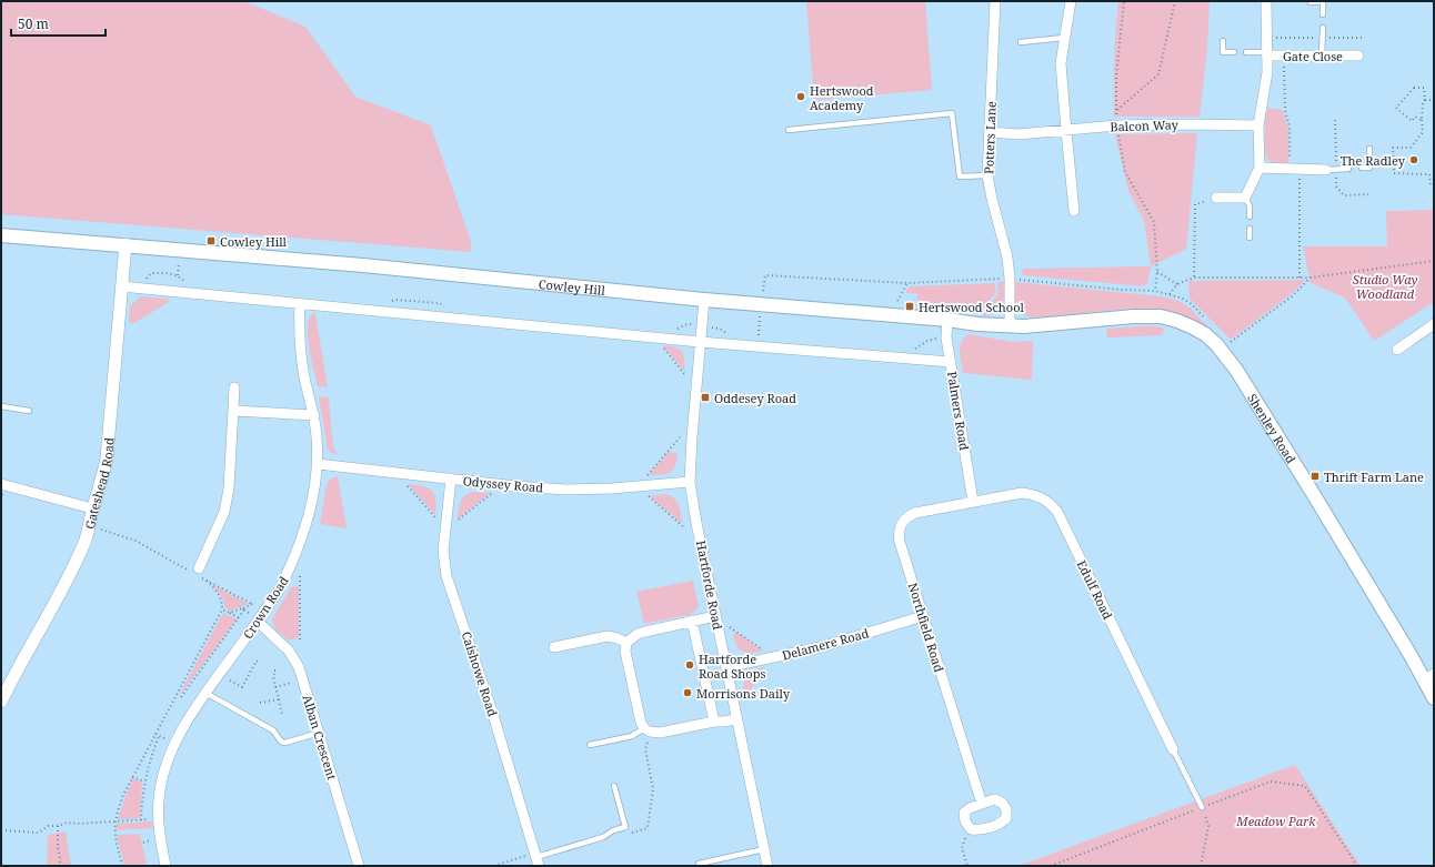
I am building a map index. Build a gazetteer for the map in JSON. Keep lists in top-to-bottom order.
{
  "streets": {
    "main road": ["Cowley Hill", "Shenley Road"],
    "street": [
      "Gate Close",
      "Balcon Way",
      "Potters Lane",
      "Palmers Road",
      "Gateshead Road",
      "Odyssey Road",
      "Hartforde Road",
      "Edulf Road",
      "Crown Road",
      "Northfield Road",
      "Delamere Road",
      "Caishowe Road",
      "Alban Crescent"
    ]
  },
  "crossings": [
    ["Balcon Way", "Potters Lane"],
    ["Potters Lane", "Cowley Hill"],
    ["Potters Lane", "Shenley Road"],
    ["Cowley Hill", "Palmers Road"],
    ["Cowley Hill", "Shenley Road"],
    ["Cowley Hill", "Gateshead Road"],
    ["Cowley Hill", "Hartforde Road"],
    ["Palmers Road", "Edulf Road"],
    ["Palmers Road", "Northfield Road"],
    ["Odyssey Road", "Hartforde Road"],
    ["Odyssey Road", "Crown Road"],
    ["Odyssey Road", "Caishowe Road"],
    ["Hartforde Road", "Delamere Road"],
    ["Edulf Road", "Northfield Road"],
    ["Crown Road", "Alban Crescent"],
    ["Northfield Road", "Delamere Road"]
  ],
  "parks": ["Studio Way Woodland", "Meadow Park"],
  "places": {
    "other": [
      "Hertswood Academy",
      "The Radley",
      "Hartforde Road Shops",
      "Morrisons Daily"
    ],
    "transit": [
      "Cowley Hill",
      "Hertswood School",
      "Oddesey Road",
      "Thrift Farm Lane"
    ]
  },
  "scale_bar": "50 m"
}
